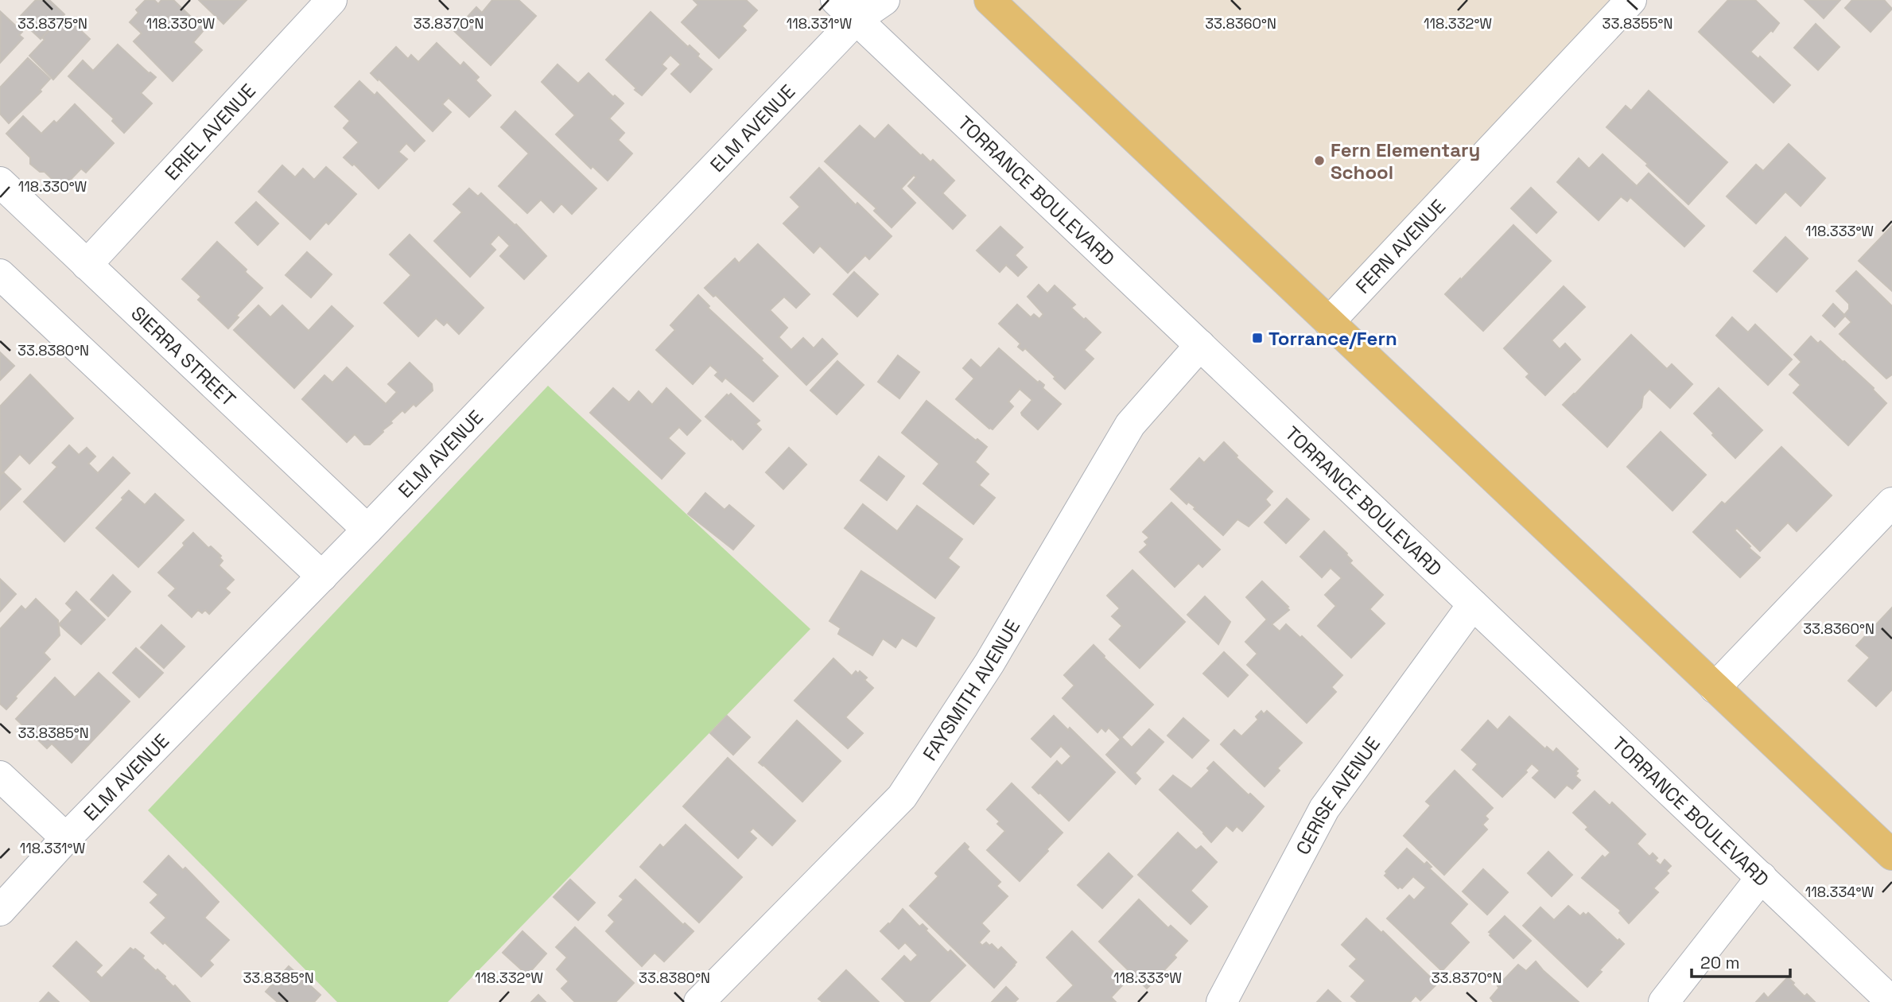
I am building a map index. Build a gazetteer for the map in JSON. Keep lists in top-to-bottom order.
{
  "streets": {
    "street": [
      "ELM AVENUE",
      "ERIEL AVENUE",
      "TORRANCE BOULEVARD",
      "FERN AVENUE",
      "SIERRA STREET",
      "FAYSMITH AVENUE",
      "CERISE AVENUE"
    ]
  },
  "crossings": [
    ["ELM AVENUE", "TORRANCE BOULEVARD"],
    ["ELM AVENUE", "SIERRA STREET"],
    ["ERIEL AVENUE", "SIERRA STREET"],
    ["TORRANCE BOULEVARD", "FAYSMITH AVENUE"],
    ["TORRANCE BOULEVARD", "CERISE AVENUE"]
  ],
  "places": {
    "other": ["Fern Elementary School"],
    "transit": ["Torrance/Fern"]
  },
  "scale_bar": "20 m",
  "coordinates": [
    "33.8375°N",
    "33.8370°N",
    "33.8360°N",
    "33.8355°N",
    "118.330°W",
    "118.331°W",
    "118.332°W",
    "118.333°W",
    "33.8380°N",
    "33.8385°N",
    "118.334°W"
  ]
}
